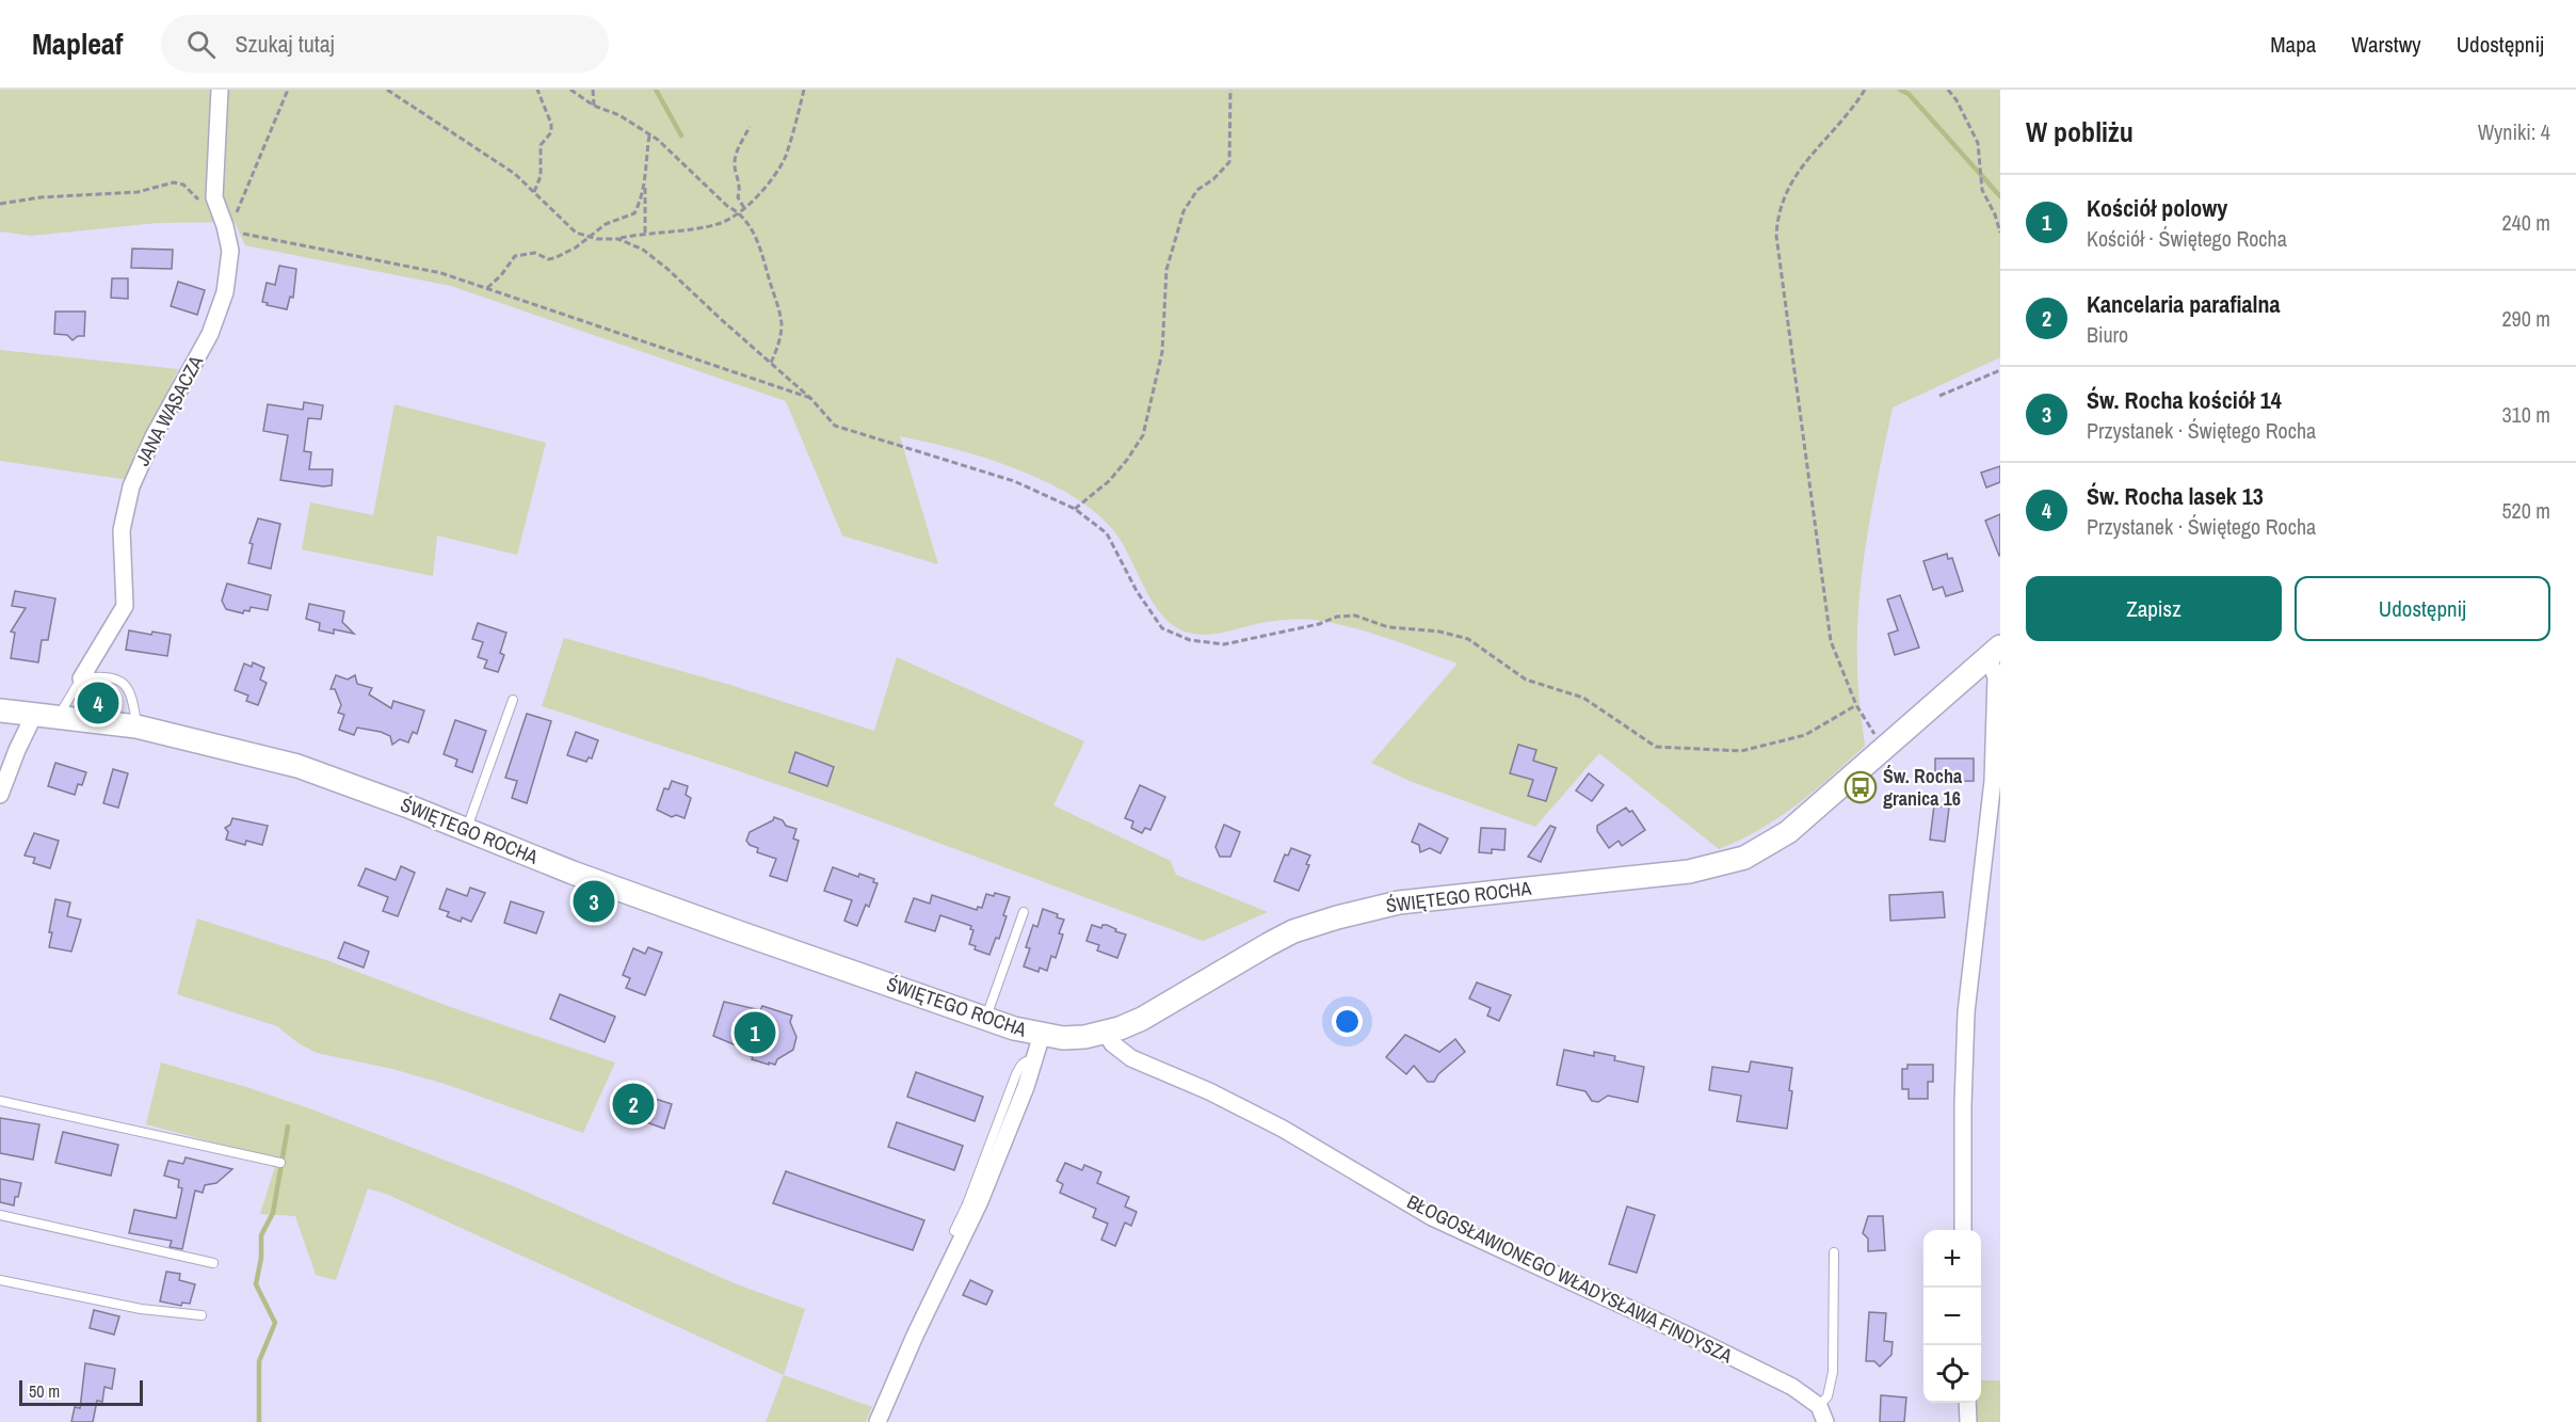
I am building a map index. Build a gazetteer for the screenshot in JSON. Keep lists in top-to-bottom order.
{
  "streets": {
    "street": ["JANA WĄSACZA", "ŚWIĘTEGO ROCHA", "BŁOGOSŁAWIONEGO WŁADYSŁAWA FINDYSZA"]
  },
  "crossings": [
    ["JANA WĄSACZA", "ŚWIĘTEGO ROCHA"],
    ["ŚWIĘTEGO ROCHA", "BŁOGOSŁAWIONEGO WŁADYSŁAWA FINDYSZA"]
  ],
  "places": {
    "bus stop": ["Św. Rocha granica 16"]
  },
  "scale_bar": "50 m",
  "page": {
    "header": "Mapleaf",
    "search": "Szukaj tutaj",
    "nav": ["Mapa", "Warstwy", "Udostępnij"],
    "heading": ["W pobliżu", "Wyniki: 4"],
    "list": [
      {
        "mark": "1",
        "name": "Kościół polowy",
        "note": "Kościół · Świętego Rocha",
        "value": "240 m"
      },
      {
        "mark": "2",
        "name": "Kancelaria parafialna",
        "note": "Biuro",
        "value": "290 m"
      },
      {
        "mark": "3",
        "name": "Św. Rocha kościół 14",
        "note": "Przystanek · Świętego Rocha",
        "value": "310 m"
      },
      {
        "mark": "4",
        "name": "Św. Rocha lasek 13",
        "note": "Przystanek · Świętego Rocha",
        "value": "520 m"
      }
    ],
    "buttons": ["Zapisz", "Udostępnij"],
    "pins": [
      "4",
      "3",
      "1",
      "2"
    ],
    "map_buttons": ["+", "−"],
    "scale": "50 m"
  }
}
